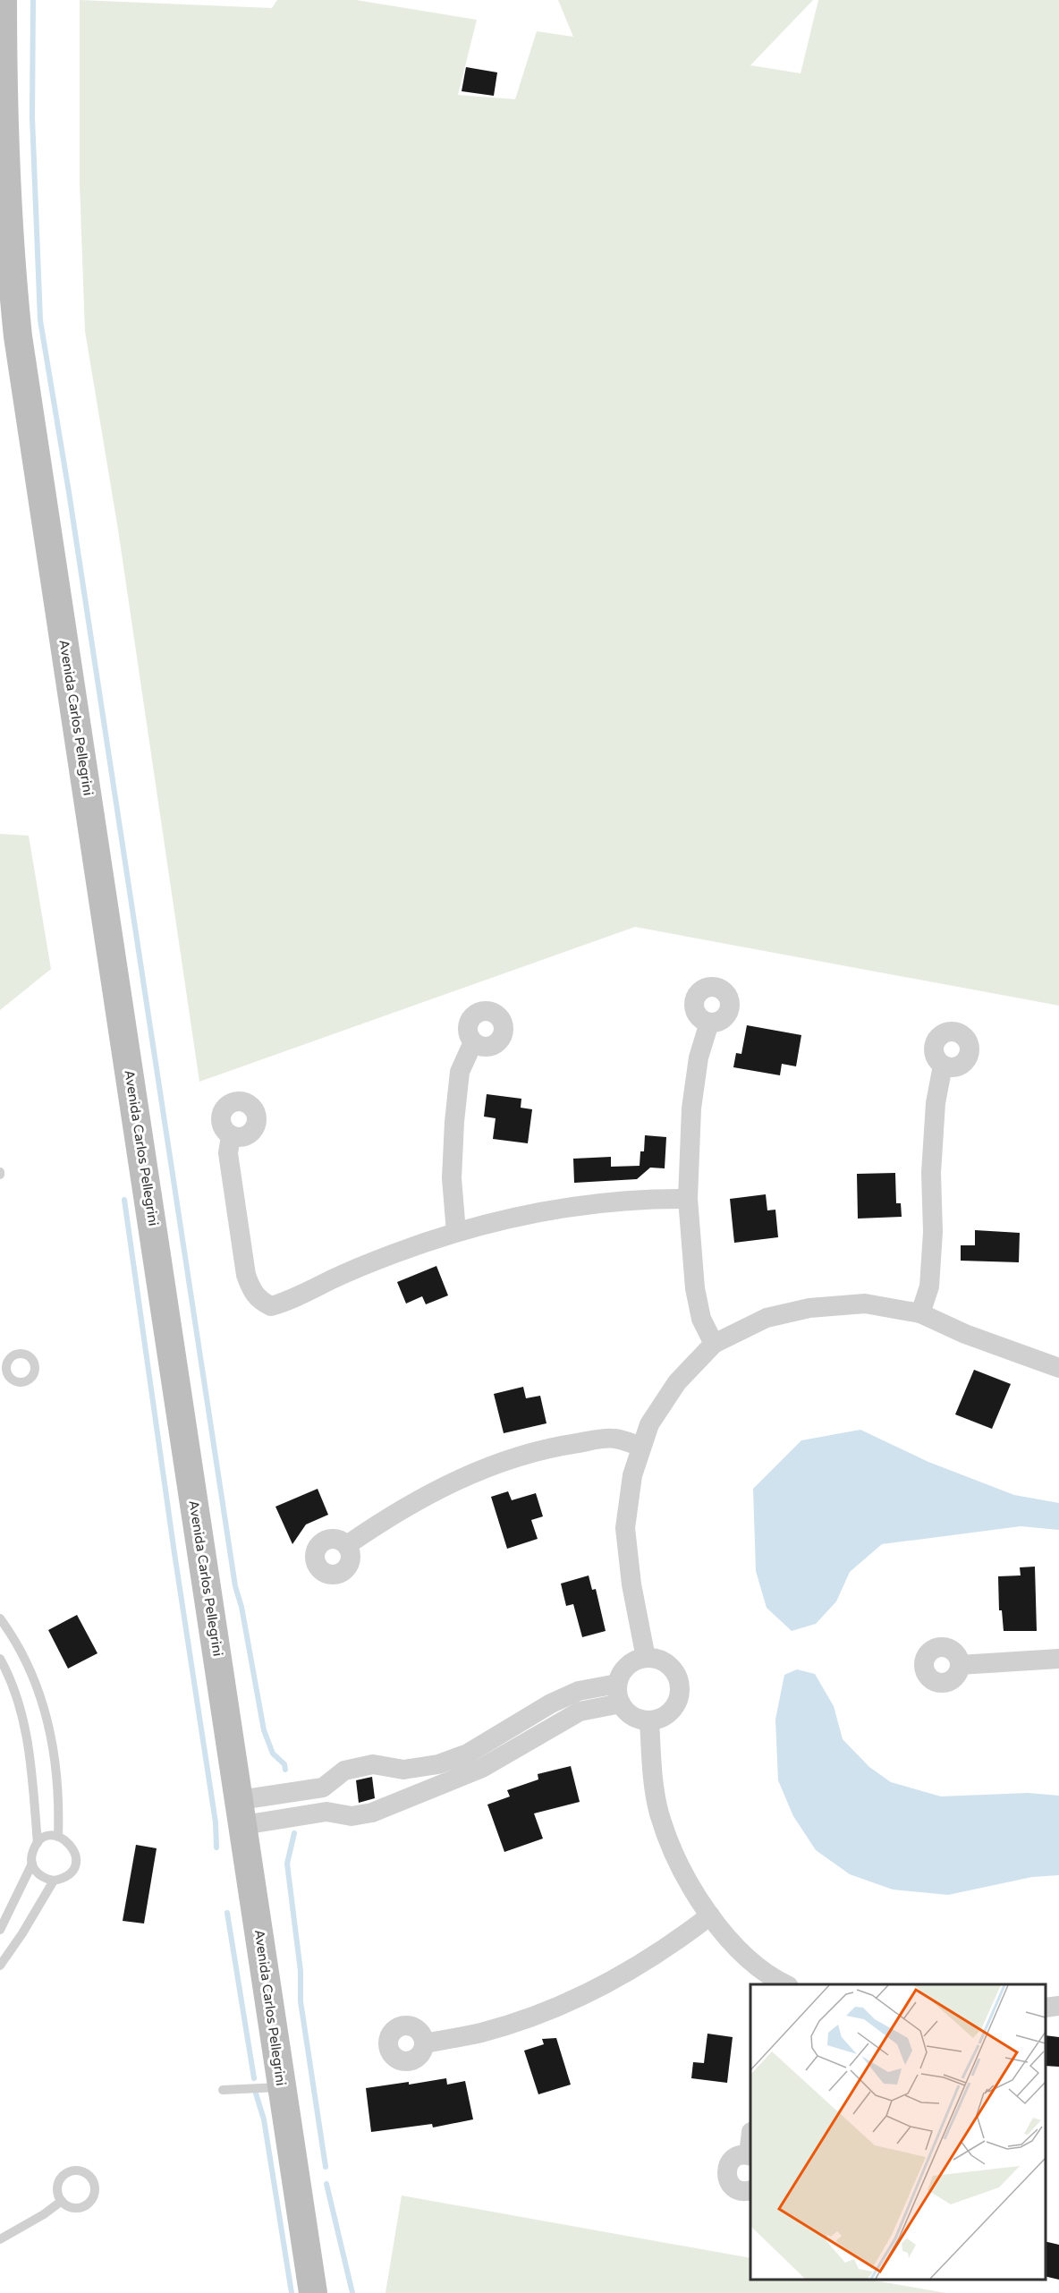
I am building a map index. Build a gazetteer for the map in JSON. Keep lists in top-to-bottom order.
{
  "streets": {
    "main road": ["Avenida Carlos Pellegrini"]
  }
}
